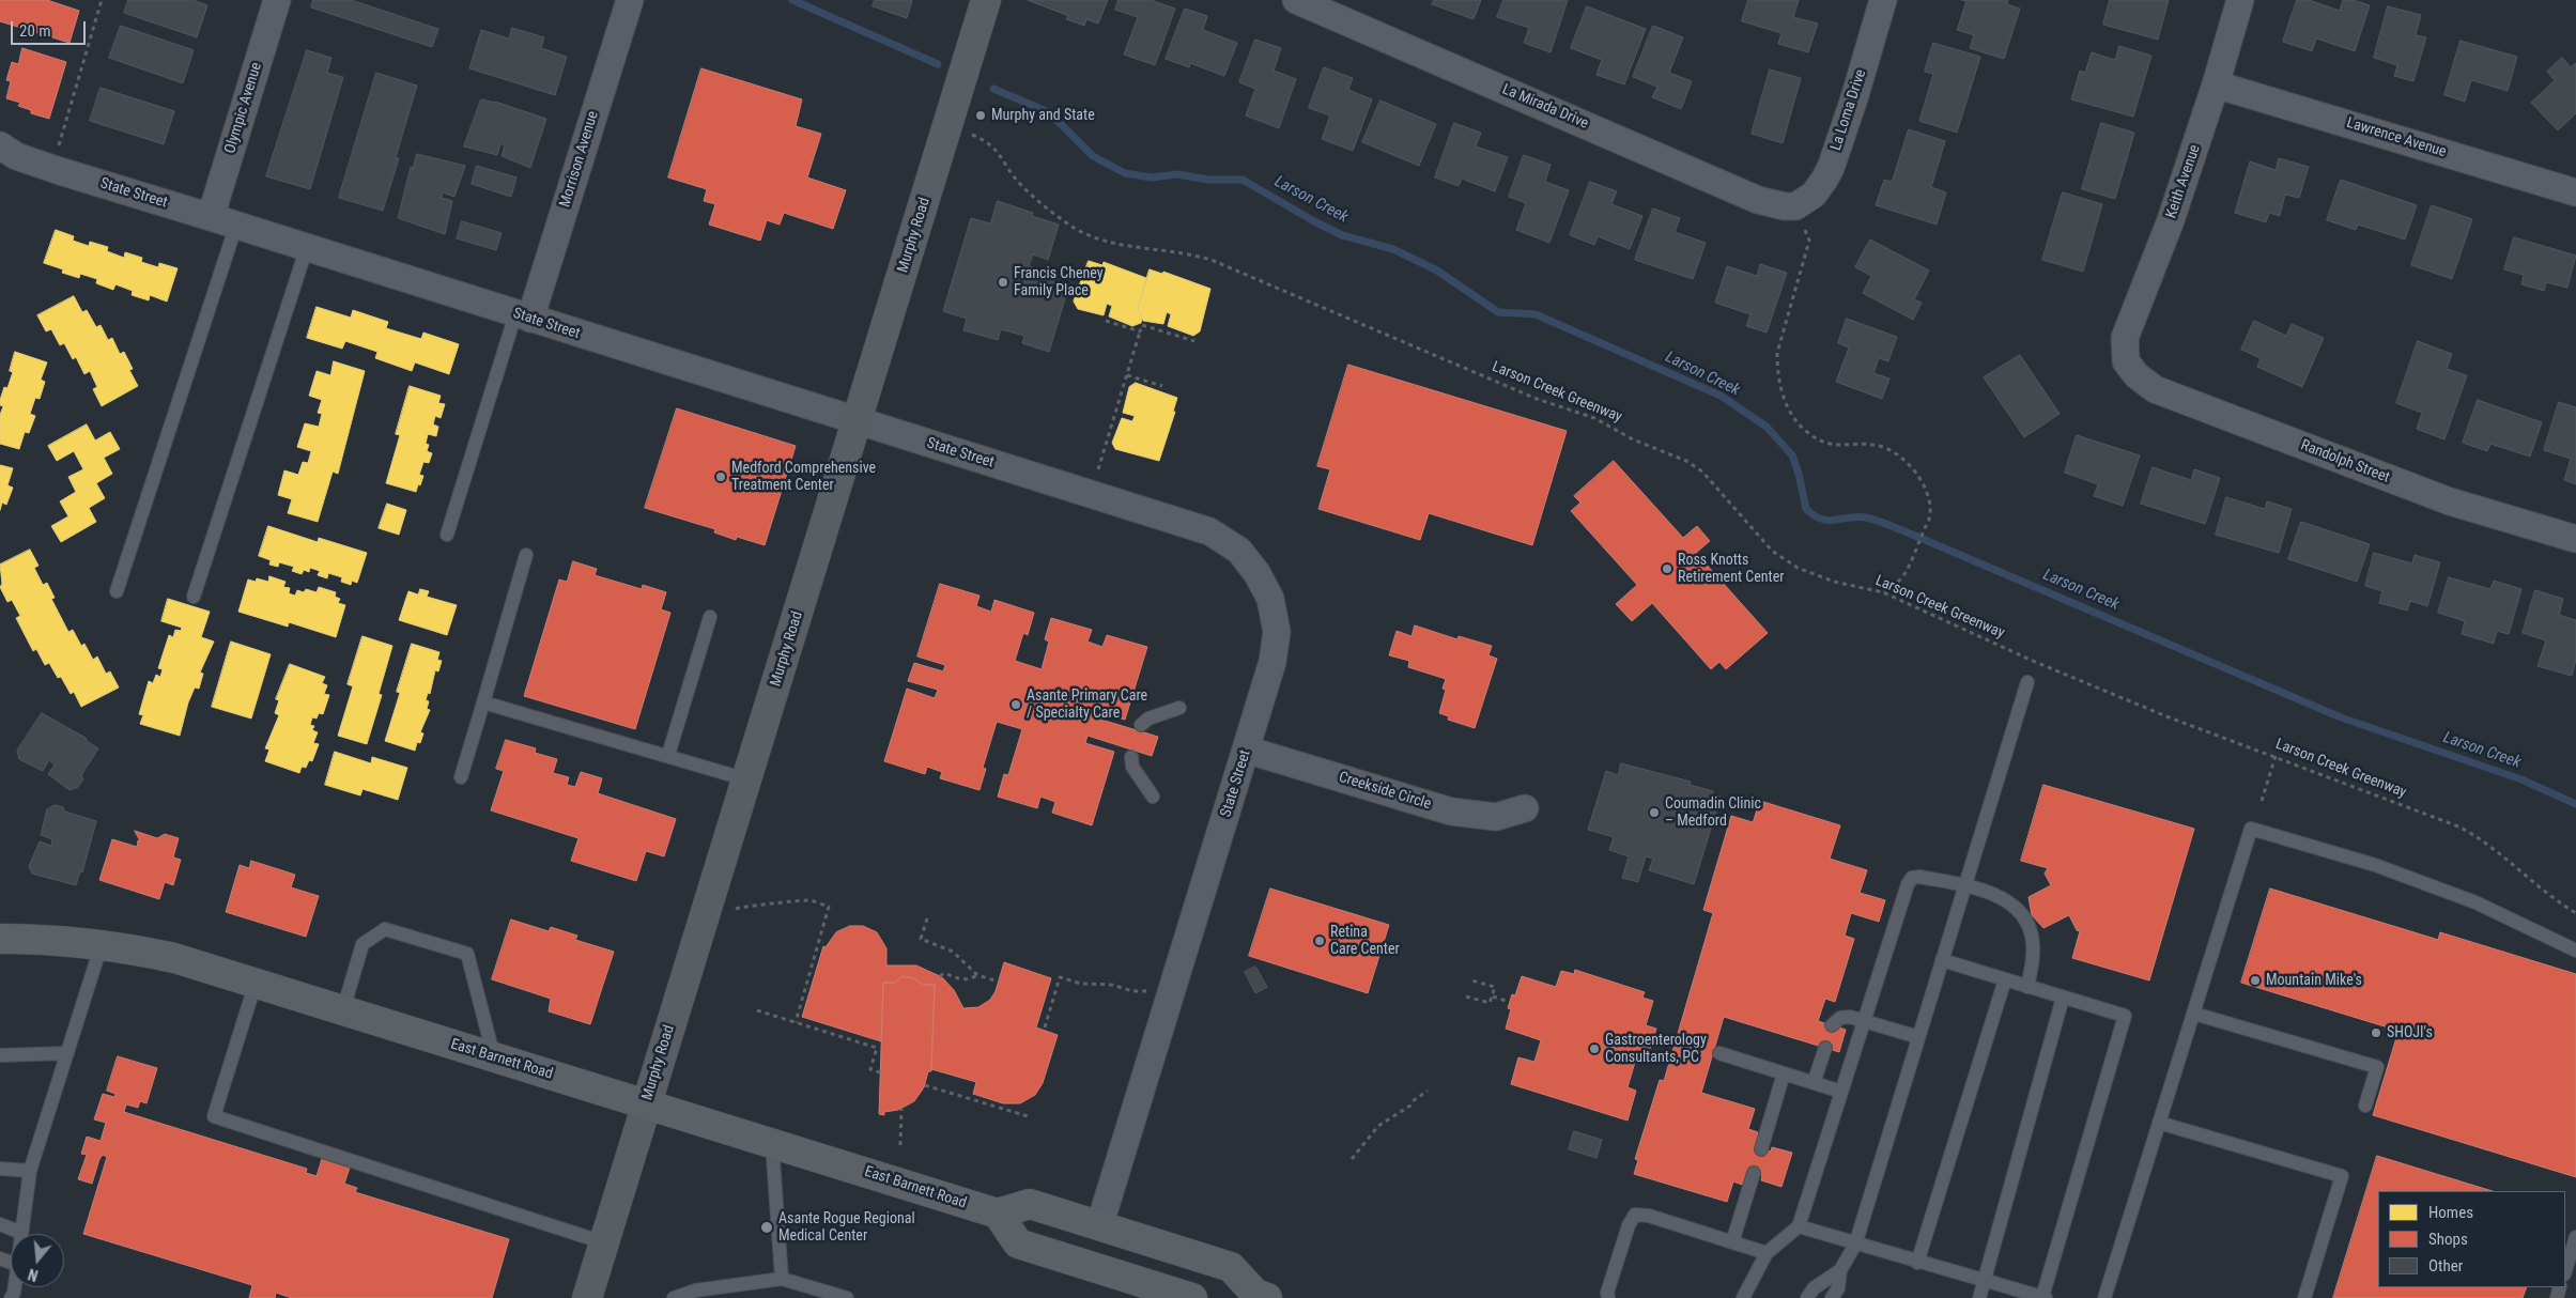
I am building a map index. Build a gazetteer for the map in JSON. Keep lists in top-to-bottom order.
{
  "streets": {
    "main road": ["East Barnett Road"],
    "street": [
      "La Mirada Drive",
      "Olympic Avenue",
      "La Loma Drive",
      "Lawrence Avenue",
      "Morrison Avenue",
      "Keith Avenue",
      "State Street",
      "Murphy Road",
      "Randolph Street",
      "Creekside Circle"
    ],
    "path": ["Larson Creek Greenway"]
  },
  "crossings": [
    ["La Mirada Drive", "La Loma Drive"],
    ["Olympic Avenue", "State Street"],
    ["Lawrence Avenue", "Keith Avenue"],
    ["Morrison Avenue", "State Street"],
    ["Keith Avenue", "Randolph Street"],
    ["State Street", "Murphy Road"],
    ["State Street", "Creekside Circle"],
    ["Murphy Road", "Larson Creek Greenway"],
    ["Murphy Road", "East Barnett Road"]
  ],
  "water": ["Larson Creek"],
  "places": [
    "Murphy and State",
    "Francis Cheney Family Place",
    "Medford Comprehensive Treatment Center",
    "Ross Knotts Retirement Center",
    "Asante Primary Care / Specialty Care",
    "Coumadin Clinic – Medford",
    "Retina Care Center",
    "Mountain Mike's",
    "SHOJI's",
    "Gastroenterology Consultants, PC",
    "Asante Rogue Regional Medical Center"
  ],
  "legend": ["Homes", "Shops", "Other"],
  "scale_bar": "20 m",
  "north": "bottom"
}
